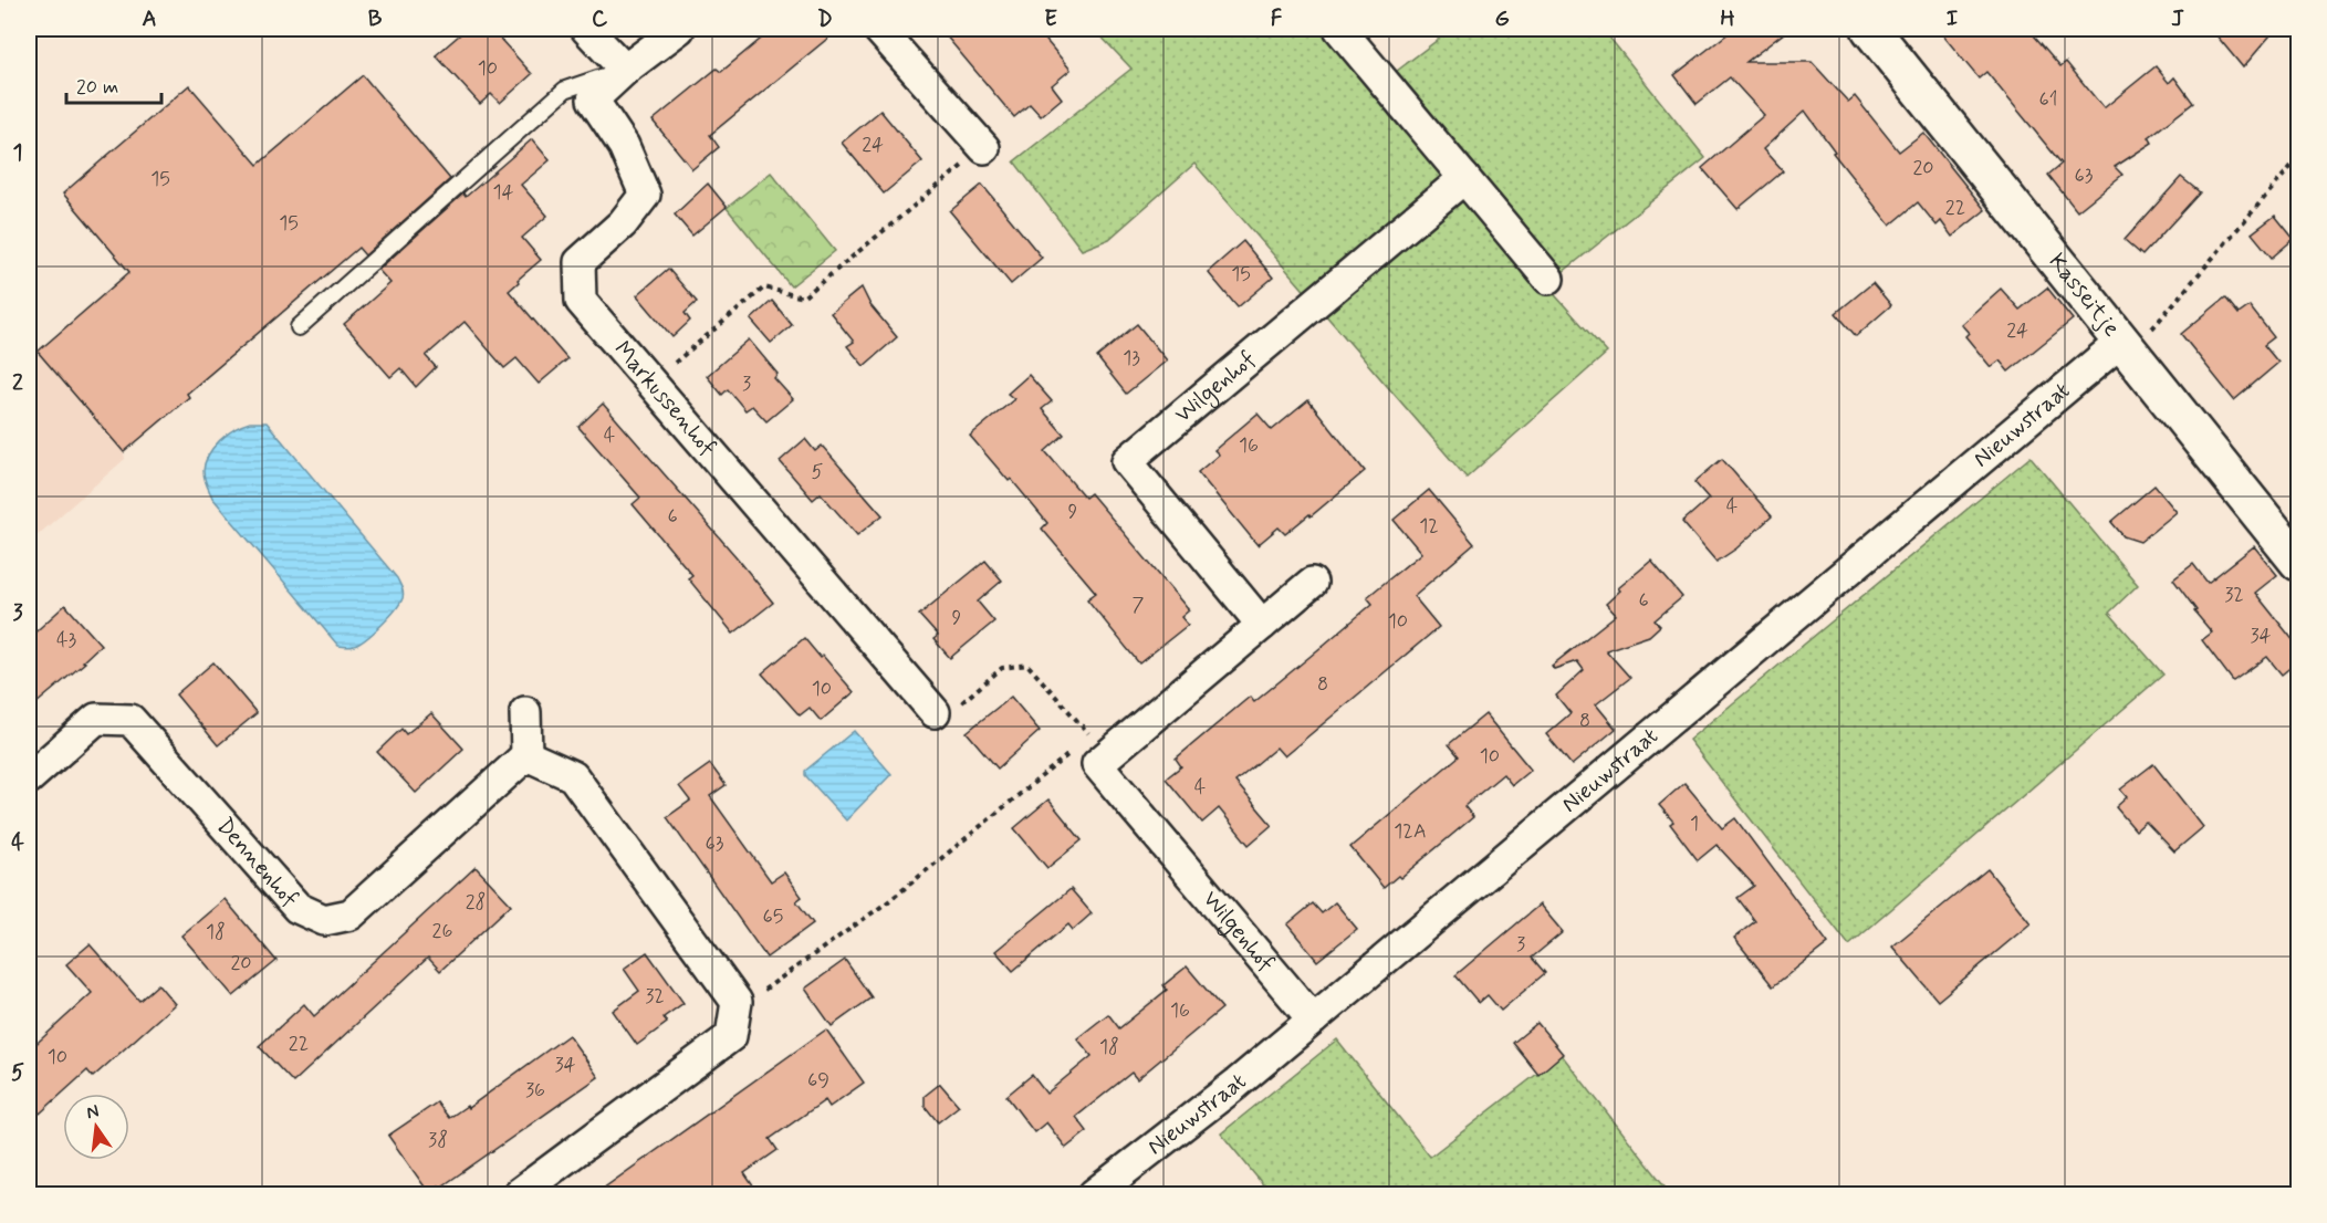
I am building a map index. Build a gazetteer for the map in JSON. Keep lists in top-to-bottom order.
{
  "streets": {
    "street": [
      "Kasseitje",
      "Wilgenhof",
      "Markussenhof",
      "Nieuwstraat",
      "Dennenhof"
    ]
  },
  "crossings": [
    ["Kasseitje", "Nieuwstraat"],
    ["Wilgenhof", "Nieuwstraat"]
  ],
  "house_numbers": [
    "10",
    "61",
    "24",
    "20",
    "63",
    "15",
    "14",
    "22",
    "15",
    "15",
    "24",
    "13",
    "3",
    "4",
    "16",
    "5",
    "4",
    "9",
    "6",
    "12",
    "32",
    "6",
    "7",
    "9",
    "10",
    "34",
    "43",
    "8",
    "10",
    "8",
    "10",
    "4",
    "1",
    "12A",
    "63",
    "28",
    "65",
    "26",
    "18",
    "3",
    "20",
    "32",
    "16",
    "22",
    "18",
    "10",
    "34",
    "69",
    "36",
    "38"
  ],
  "scale_bar": "20 m",
  "north": "top",
  "grid": {
    "columns": [
      "A",
      "B",
      "C",
      "D",
      "E",
      "F",
      "G",
      "H",
      "I",
      "J"
    ],
    "rows": [
      "1",
      "2",
      "3",
      "4",
      "5"
    ]
  }
}
